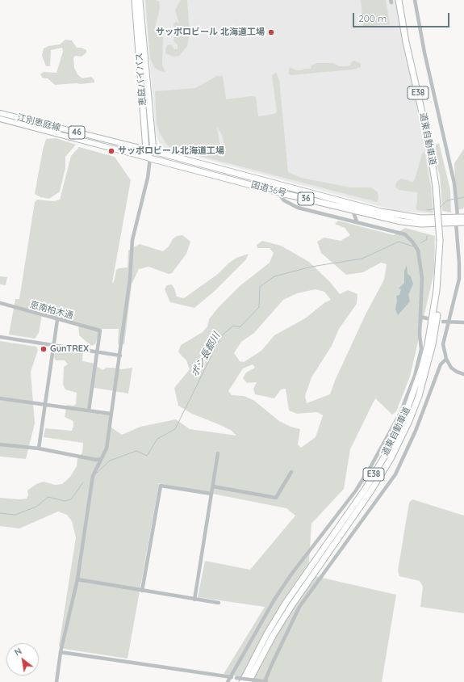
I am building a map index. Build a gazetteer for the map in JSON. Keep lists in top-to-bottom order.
{
  "streets": {
    "highway": [
      "恵庭バイパス",
      "E38",
      "道東自動車道",
      "国道36号",
      "36"
    ],
    "main road": ["江別恵庭線", "46"],
    "street": ["恵南柏木通"]
  },
  "crossings": [
    ["恵庭バイパス", "江別恵庭線"],
    ["恵庭バイパス", "国道36号"],
    ["江別恵庭線", "国道36号"]
  ],
  "water": ["ポシ長都川"],
  "places": ["サッポロビール 北海道工場", "サッポロビール北海道工場", "GunTREX"],
  "scale_bar": "200 m",
  "north": "top left"
}
